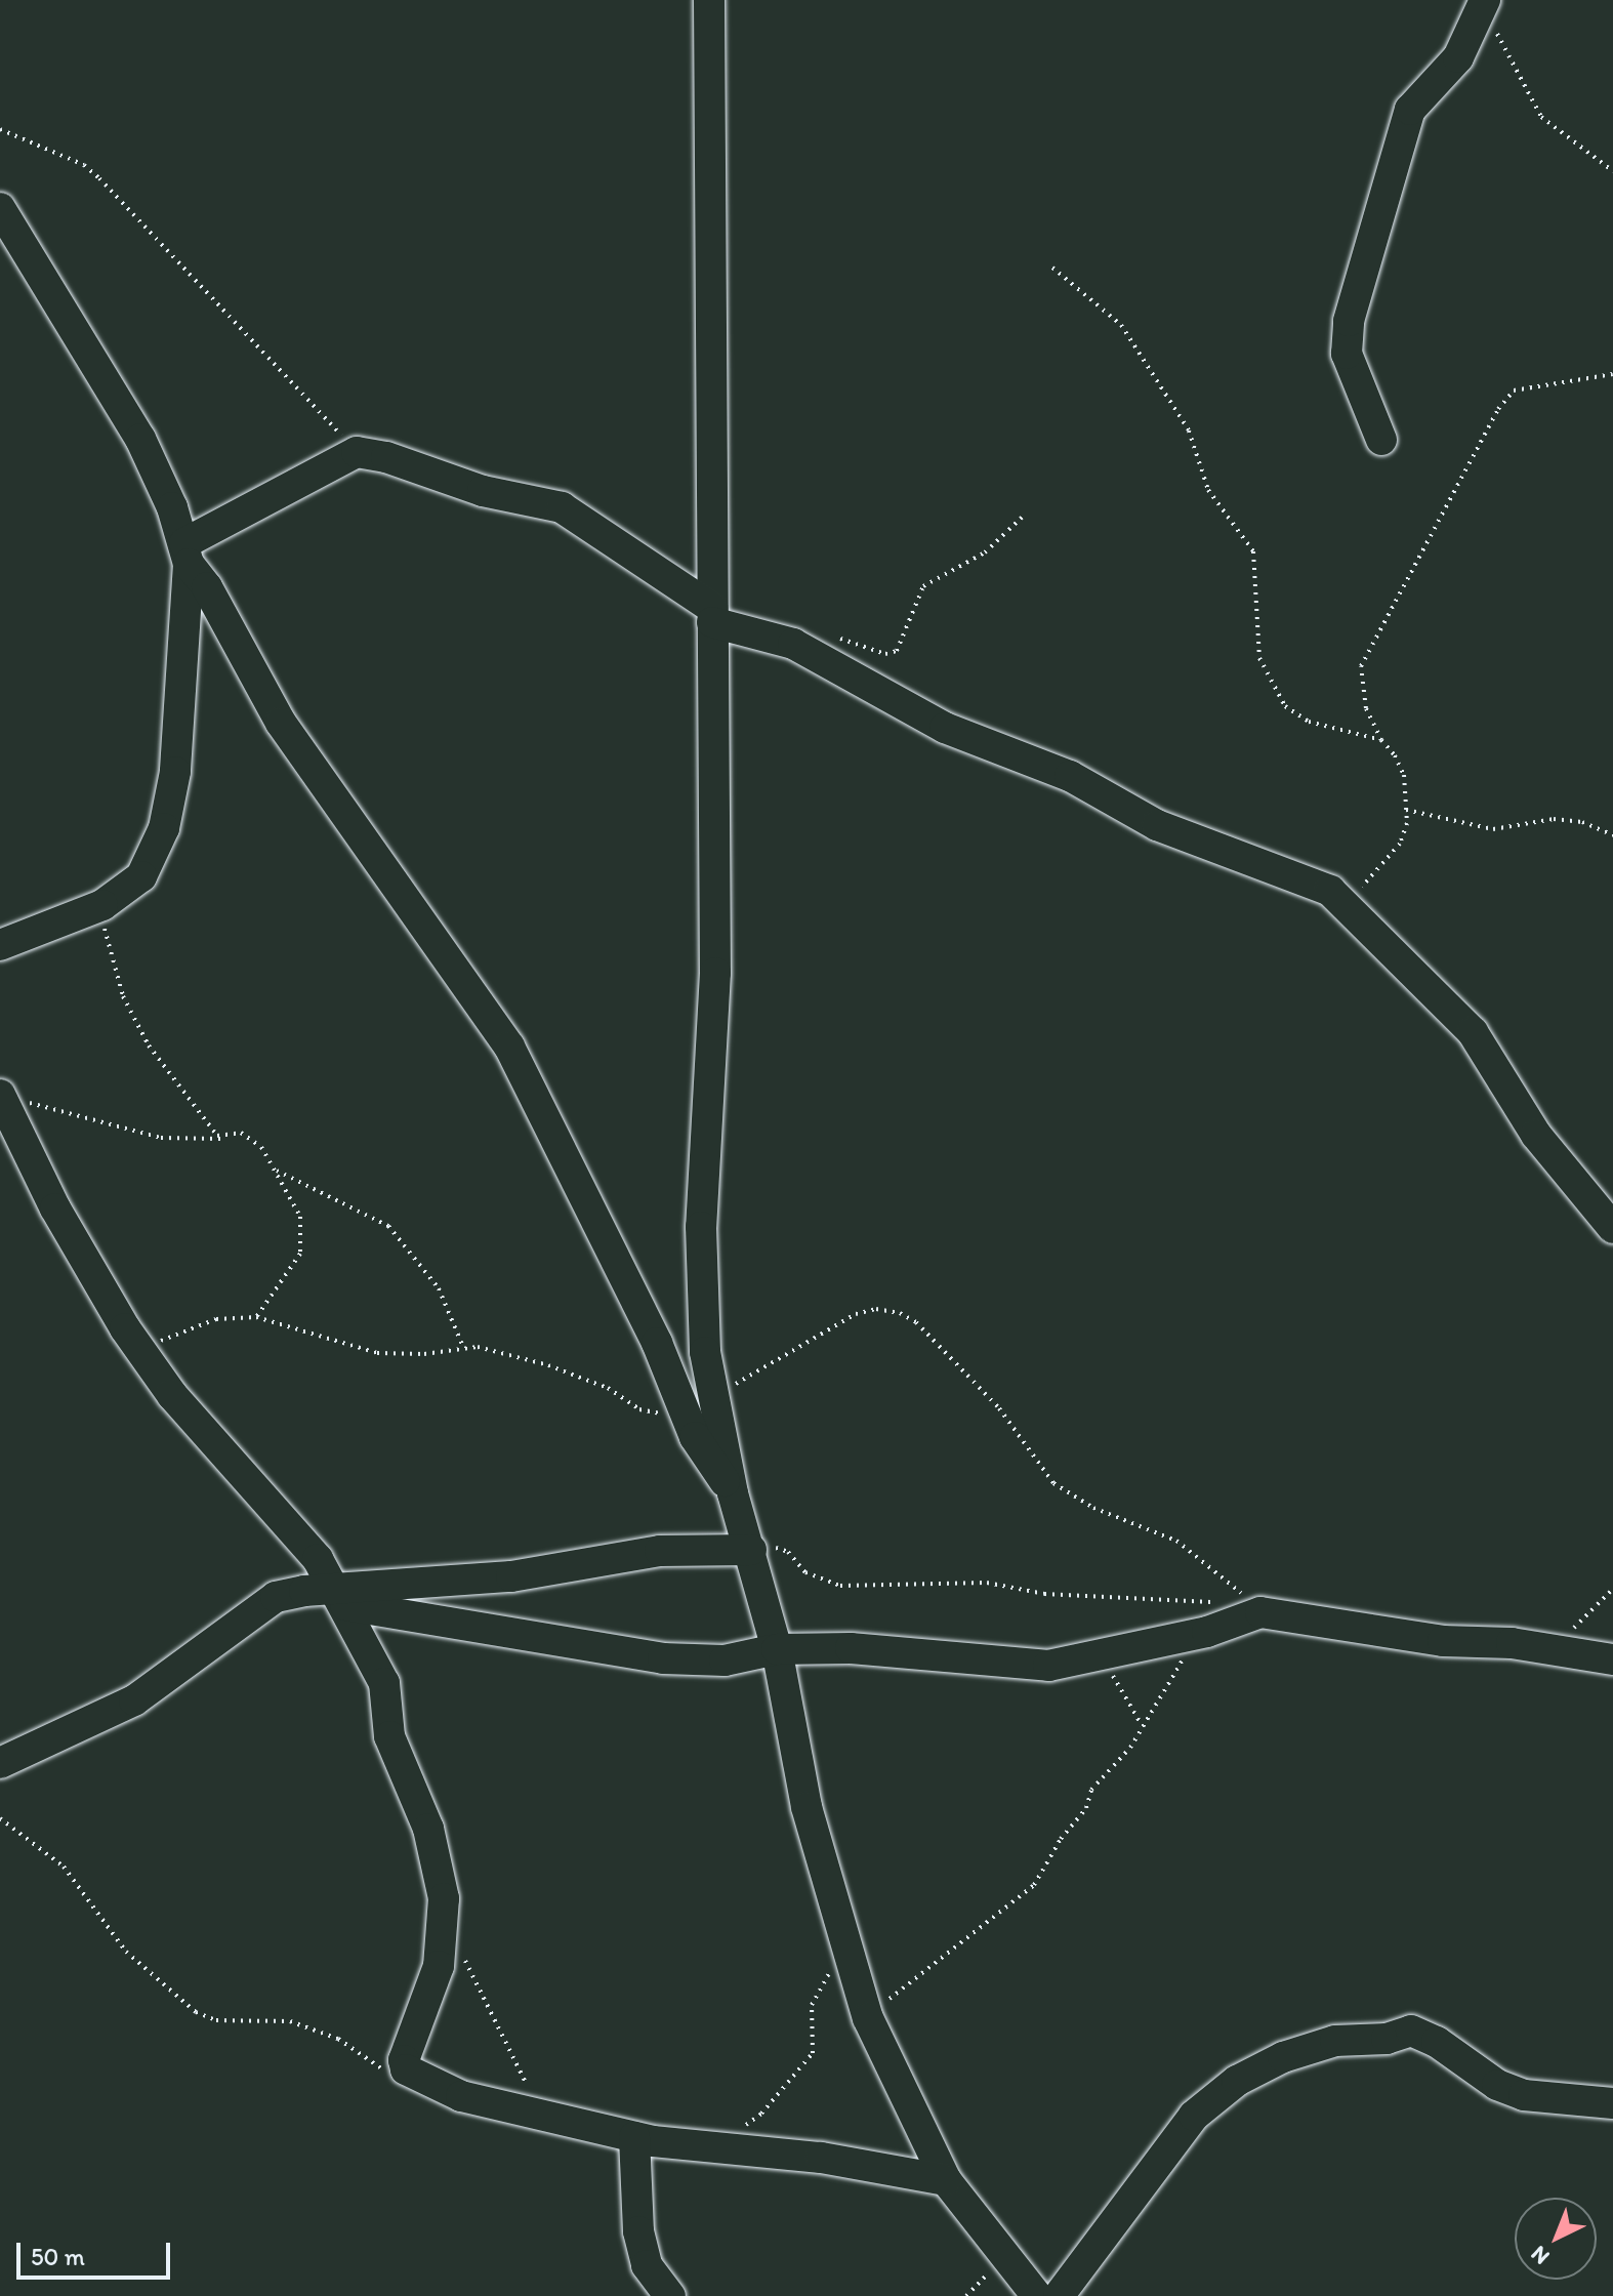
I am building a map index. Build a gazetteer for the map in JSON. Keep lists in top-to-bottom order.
{
  "scale_bar": "50 m",
  "north": "bottom left"
}
